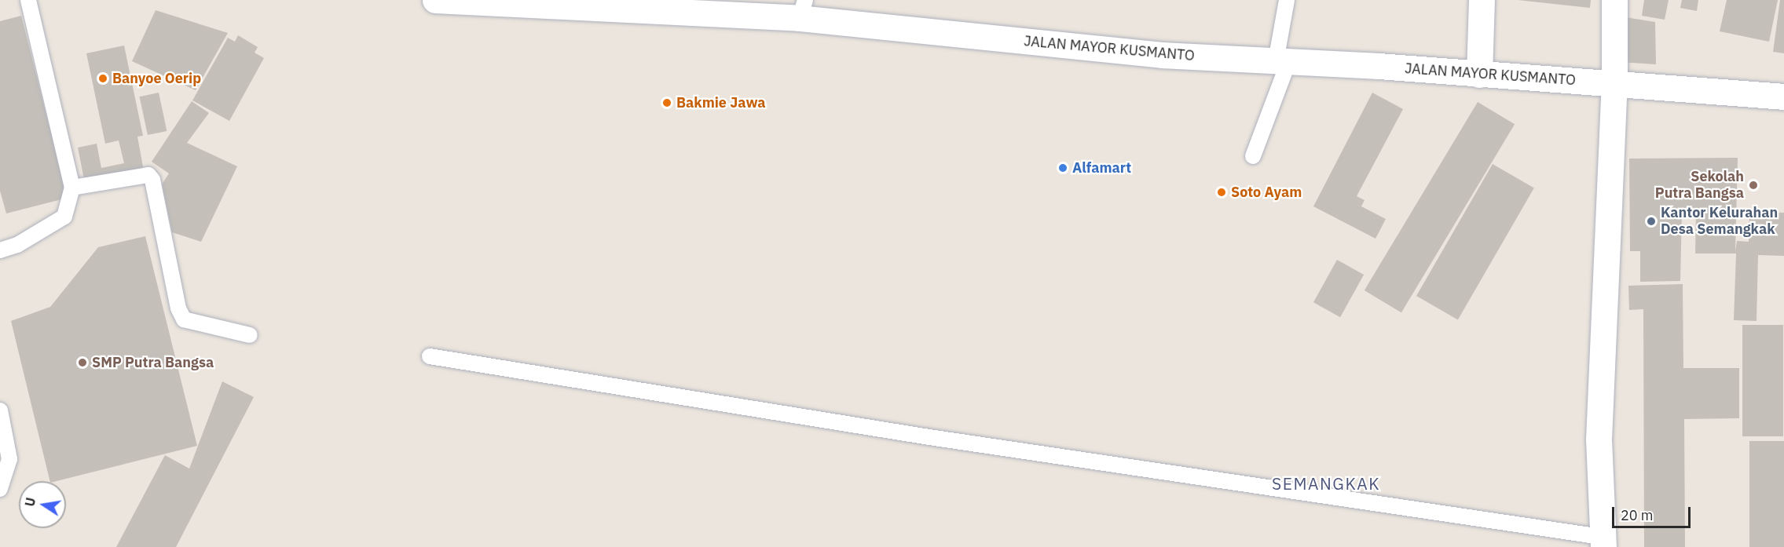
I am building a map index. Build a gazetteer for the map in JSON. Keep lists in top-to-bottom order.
{
  "streets": {
    "main road": ["JALAN MAYOR KUSMANTO"]
  },
  "districts": ["SEMANGKAK"],
  "places": [
    "Banyoe Oerip",
    "Bakmie Jawa",
    "Alfamart",
    "Sekolah Putra Bangsa",
    "Soto Ayam",
    "Kantor Kelurahan Desa Semangkak",
    "SMP Putra Bangsa"
  ],
  "scale_bar": "20 m",
  "north": "left"
}
